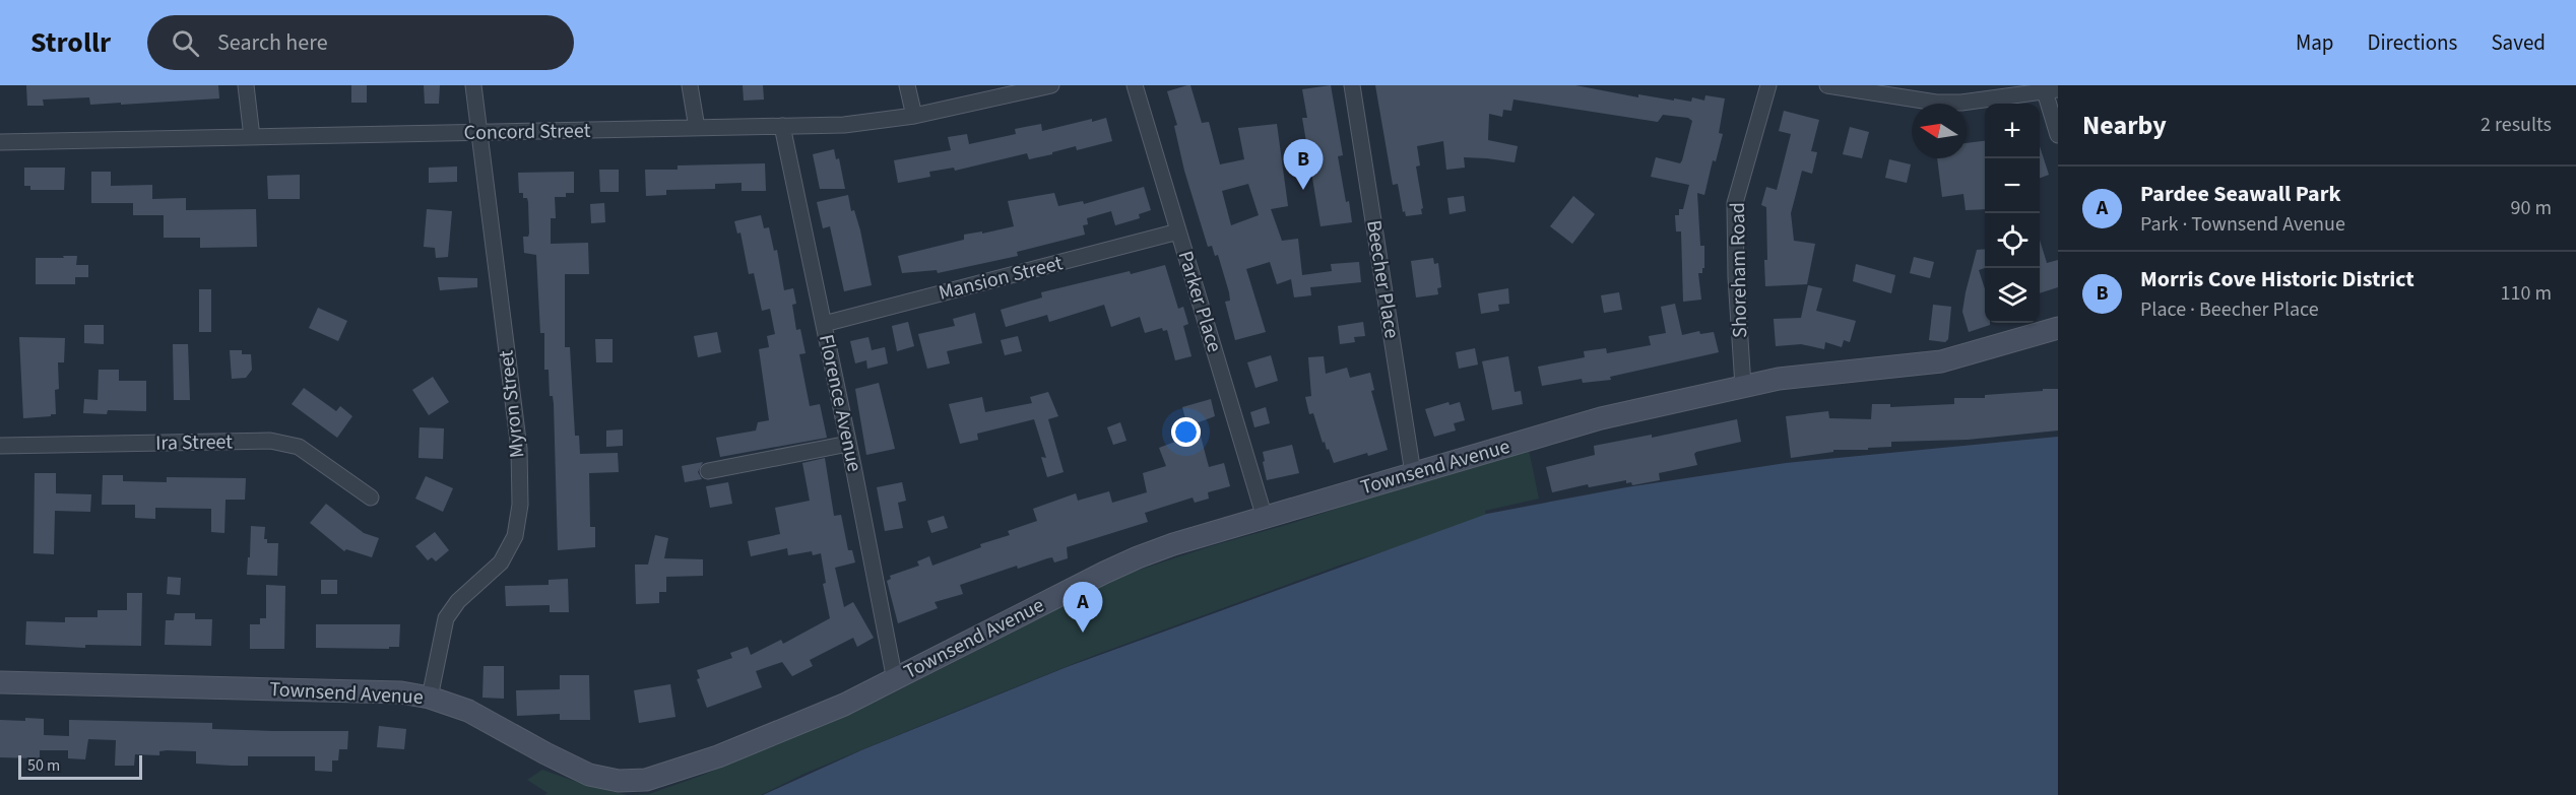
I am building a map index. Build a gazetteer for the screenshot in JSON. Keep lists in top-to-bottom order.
{
  "streets": {
    "main road": ["Townsend Avenue"],
    "street": [
      "Concord Street",
      "Shoreham Road",
      "Mansion Street",
      "Beecher Place",
      "Parker Place",
      "Florence Avenue",
      "Myron Street",
      "Ira Street"
    ]
  },
  "crossings": [
    ["Concord Street", "Florence Avenue"],
    ["Concord Street", "Myron Street"],
    ["Shoreham Road", "Townsend Avenue"],
    ["Mansion Street", "Parker Place"],
    ["Mansion Street", "Florence Avenue"],
    ["Beecher Place", "Townsend Avenue"],
    ["Parker Place", "Townsend Avenue"],
    ["Florence Avenue", "Townsend Avenue"],
    ["Myron Street", "Townsend Avenue"]
  ],
  "scale_bar": "50 m",
  "north": "left",
  "page": {
    "header": "Strollr",
    "search": "Search here",
    "nav": ["Map", "Directions", "Saved"],
    "heading": ["Nearby", "2 results"],
    "map_buttons": ["+", "−"],
    "pins": ["B", "A"],
    "list": [
      {
        "mark": "A",
        "name": "Pardee Seawall Park",
        "note": "Park · Townsend Avenue",
        "value": "90 m"
      },
      {
        "mark": "B",
        "name": "Morris Cove Historic District",
        "note": "Place · Beecher Place",
        "value": "110 m"
      }
    ],
    "scale": "50 m"
  }
}
